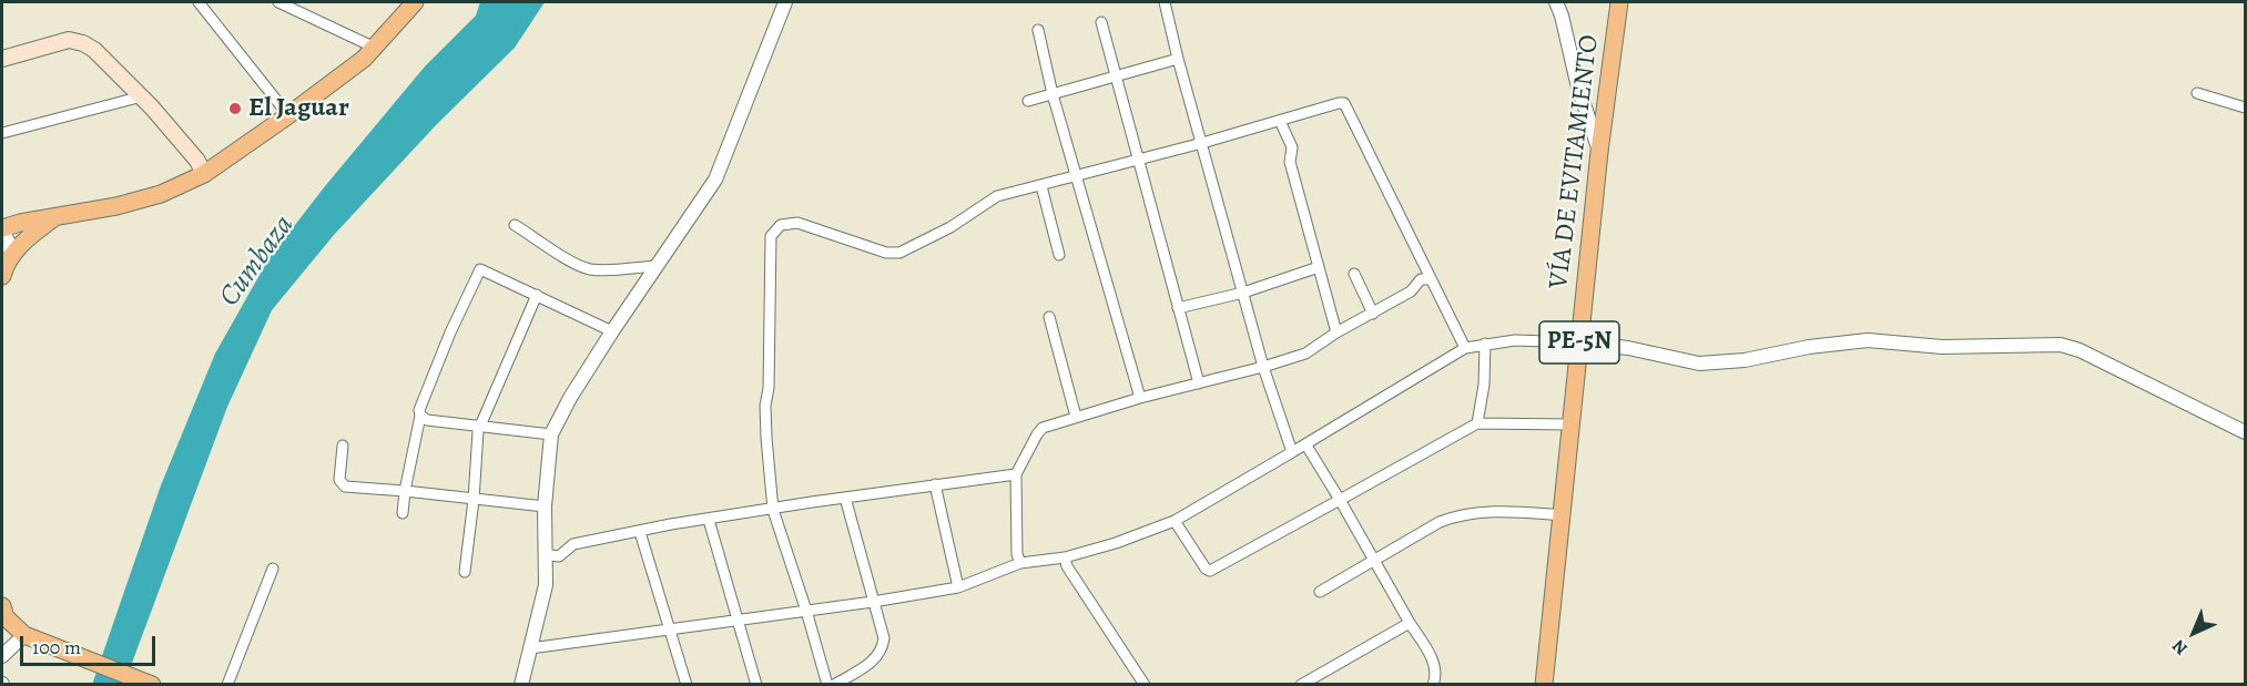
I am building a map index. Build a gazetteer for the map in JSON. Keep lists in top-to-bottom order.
{
  "streets": {
    "main road": ["VÍA DE EVITAMIENTO", "PE-5N"]
  },
  "water": ["Cumbaza"],
  "places": ["El Jaguar"],
  "scale_bar": "100 m",
  "north": "bottom left"
}
